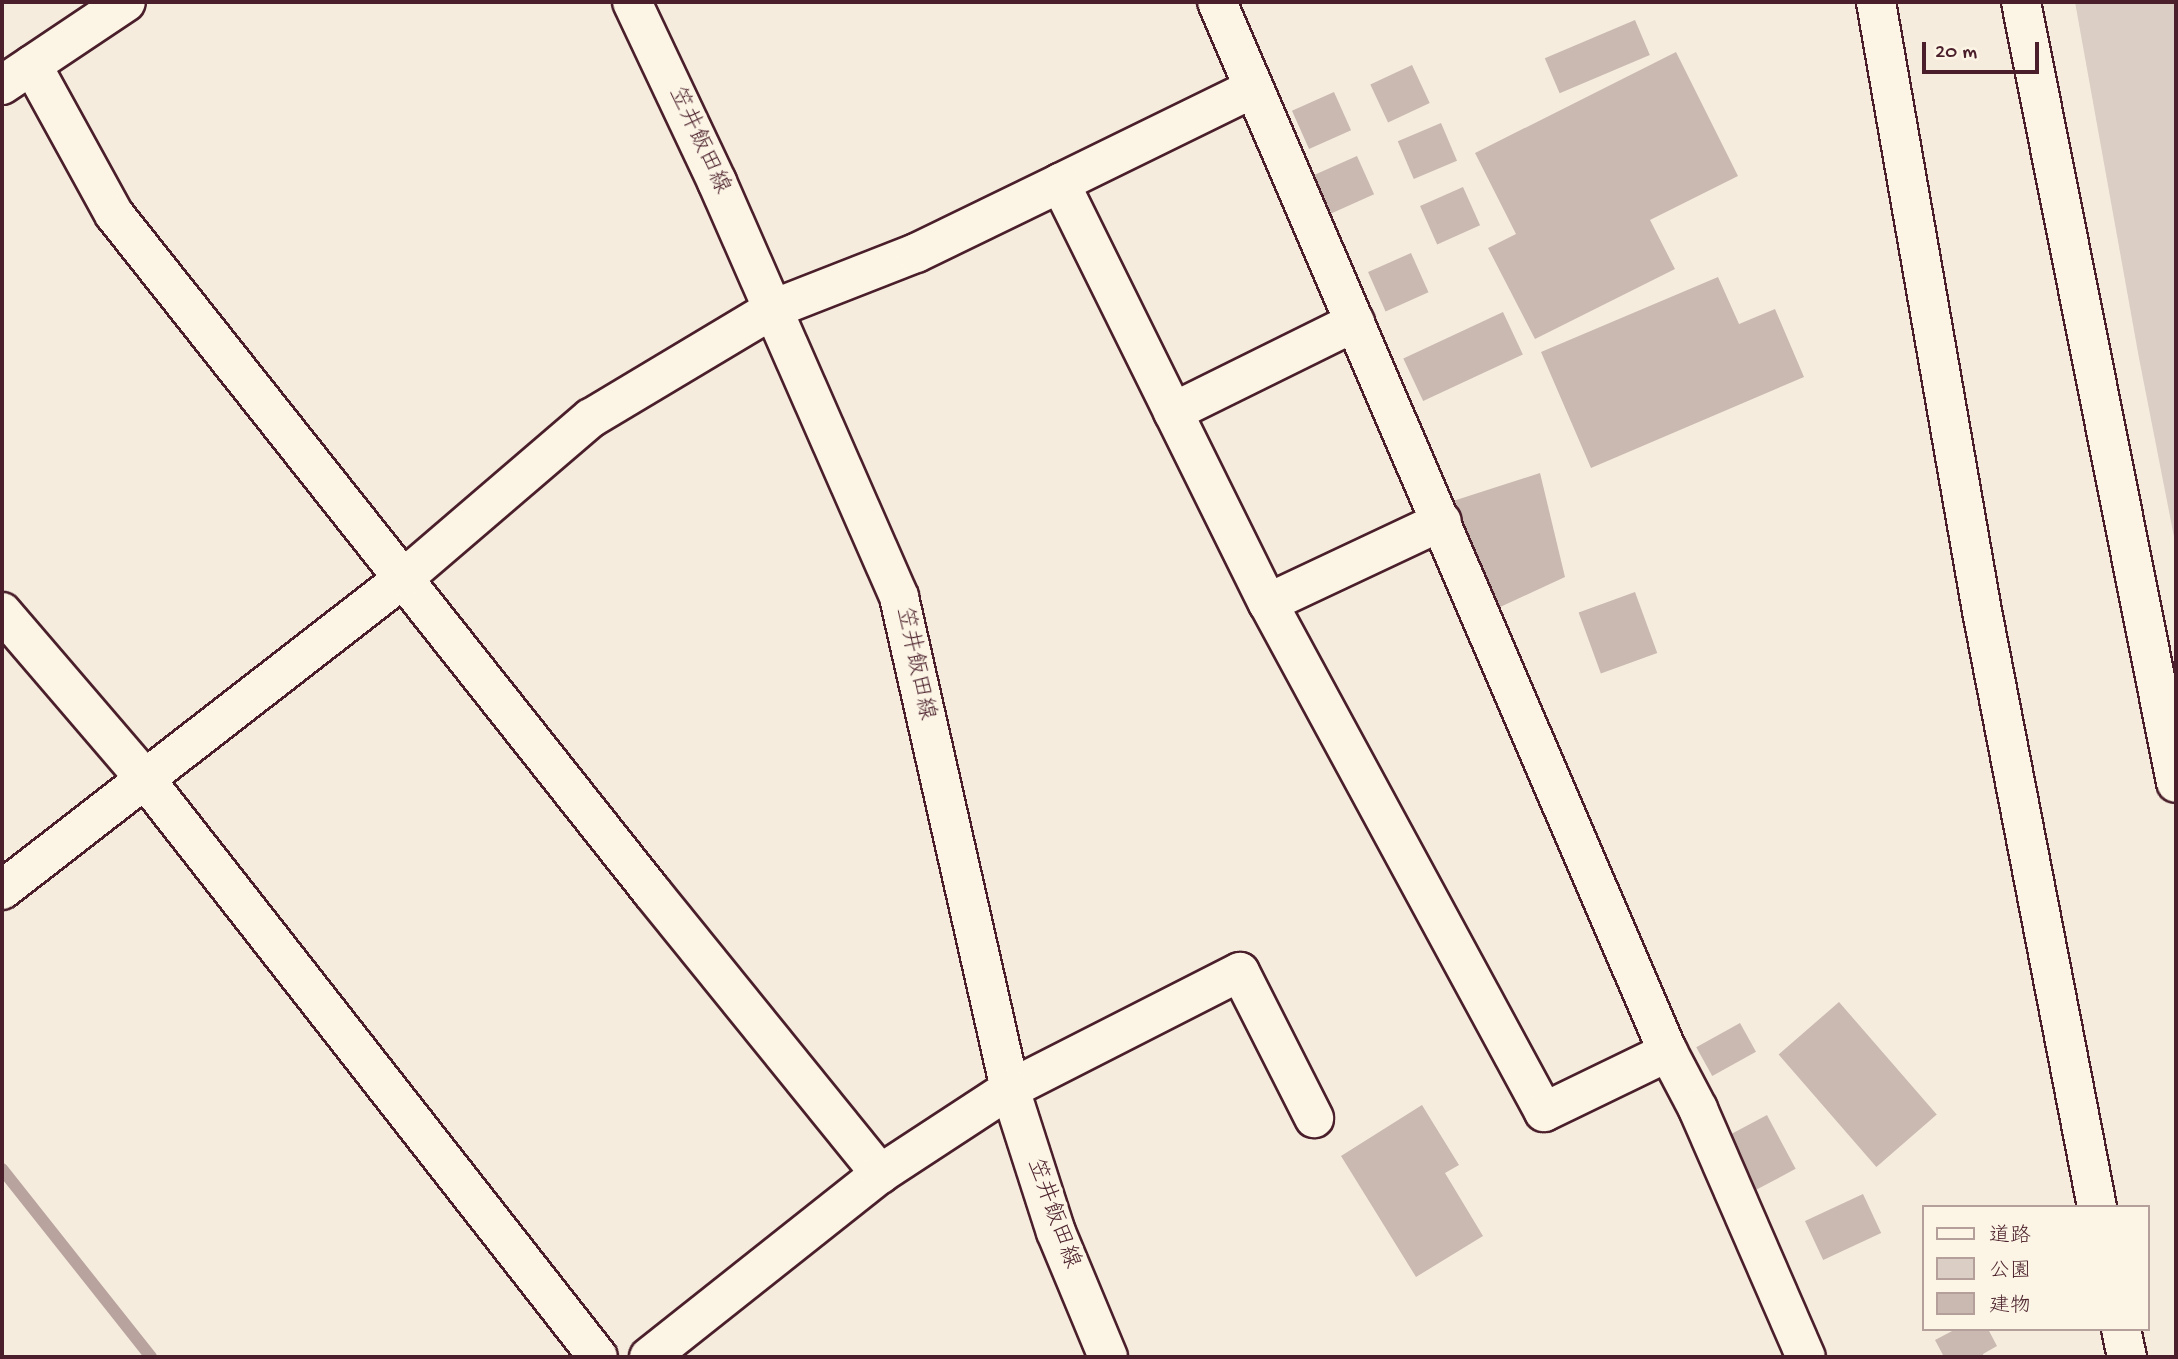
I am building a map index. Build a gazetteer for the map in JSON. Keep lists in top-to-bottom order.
{
  "streets": {
    "street": ["笠井飯田線"]
  },
  "legend": ["道路", "公園", "建物"],
  "scale_bar": "20 m"
}
